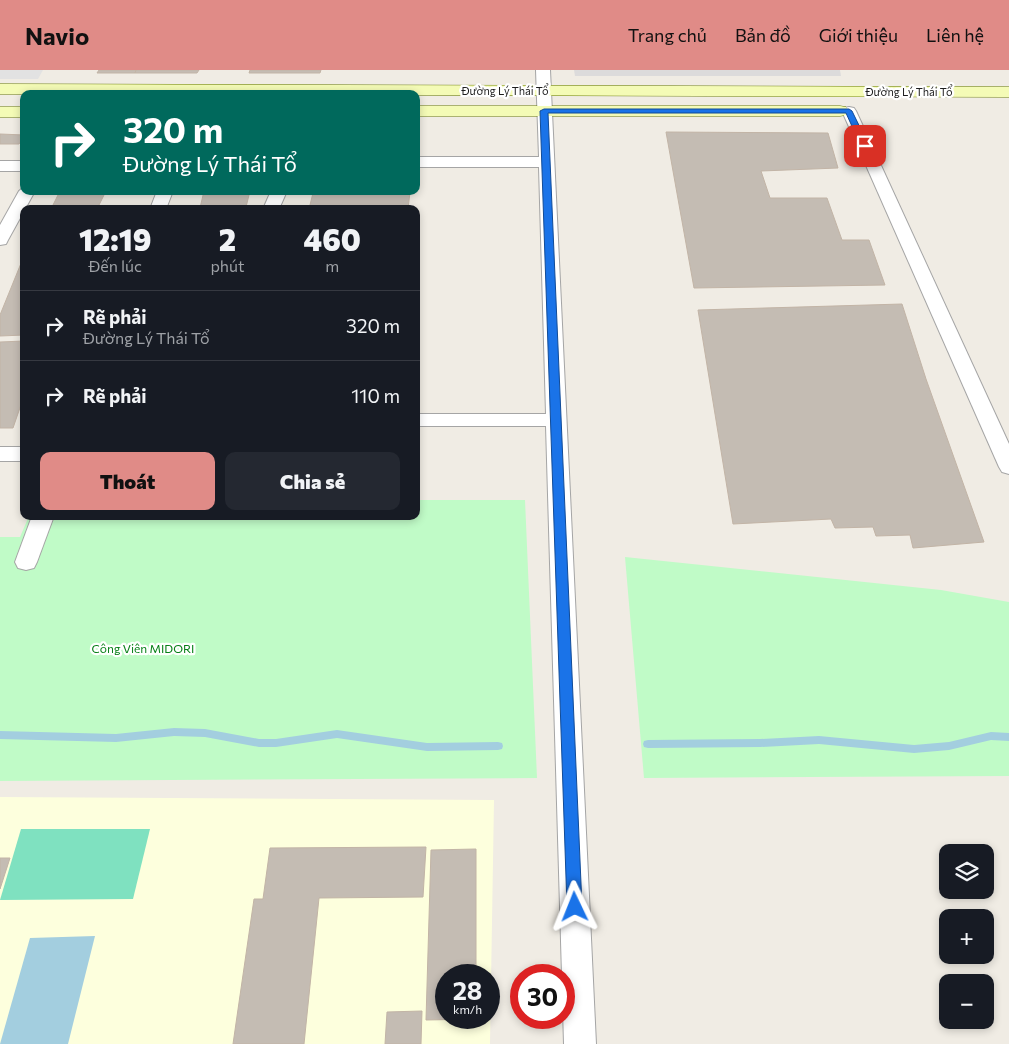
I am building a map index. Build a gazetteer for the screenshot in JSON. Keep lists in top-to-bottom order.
{
  "streets": {
    "street": ["Đường Lý Thái Tổ"]
  },
  "parks": ["Công Viên MIDORI"],
  "page": {
    "header": "Navio",
    "nav": [
      "Trang chủ",
      "Bản đồ",
      "Giới thiệu",
      "Liên hệ"
    ],
    "turn": ["320 m", "Đường Lý Thái Tổ"],
    "eta": [
      "12:19",
      "Đến lúc",
      "2",
      "phút",
      "460",
      "m"
    ],
    "list": [
      {
        "name": "Rẽ phải",
        "note": "Đường Lý Thái Tổ",
        "value": "320 m"
      },
      {
        "name": "Rẽ phải",
        "value": "110 m"
      }
    ],
    "buttons": ["Thoát", "Chia sẻ"],
    "map_buttons": ["+", "−"],
    "speed": "28 km/h",
    "limit": "30"
  }
}
